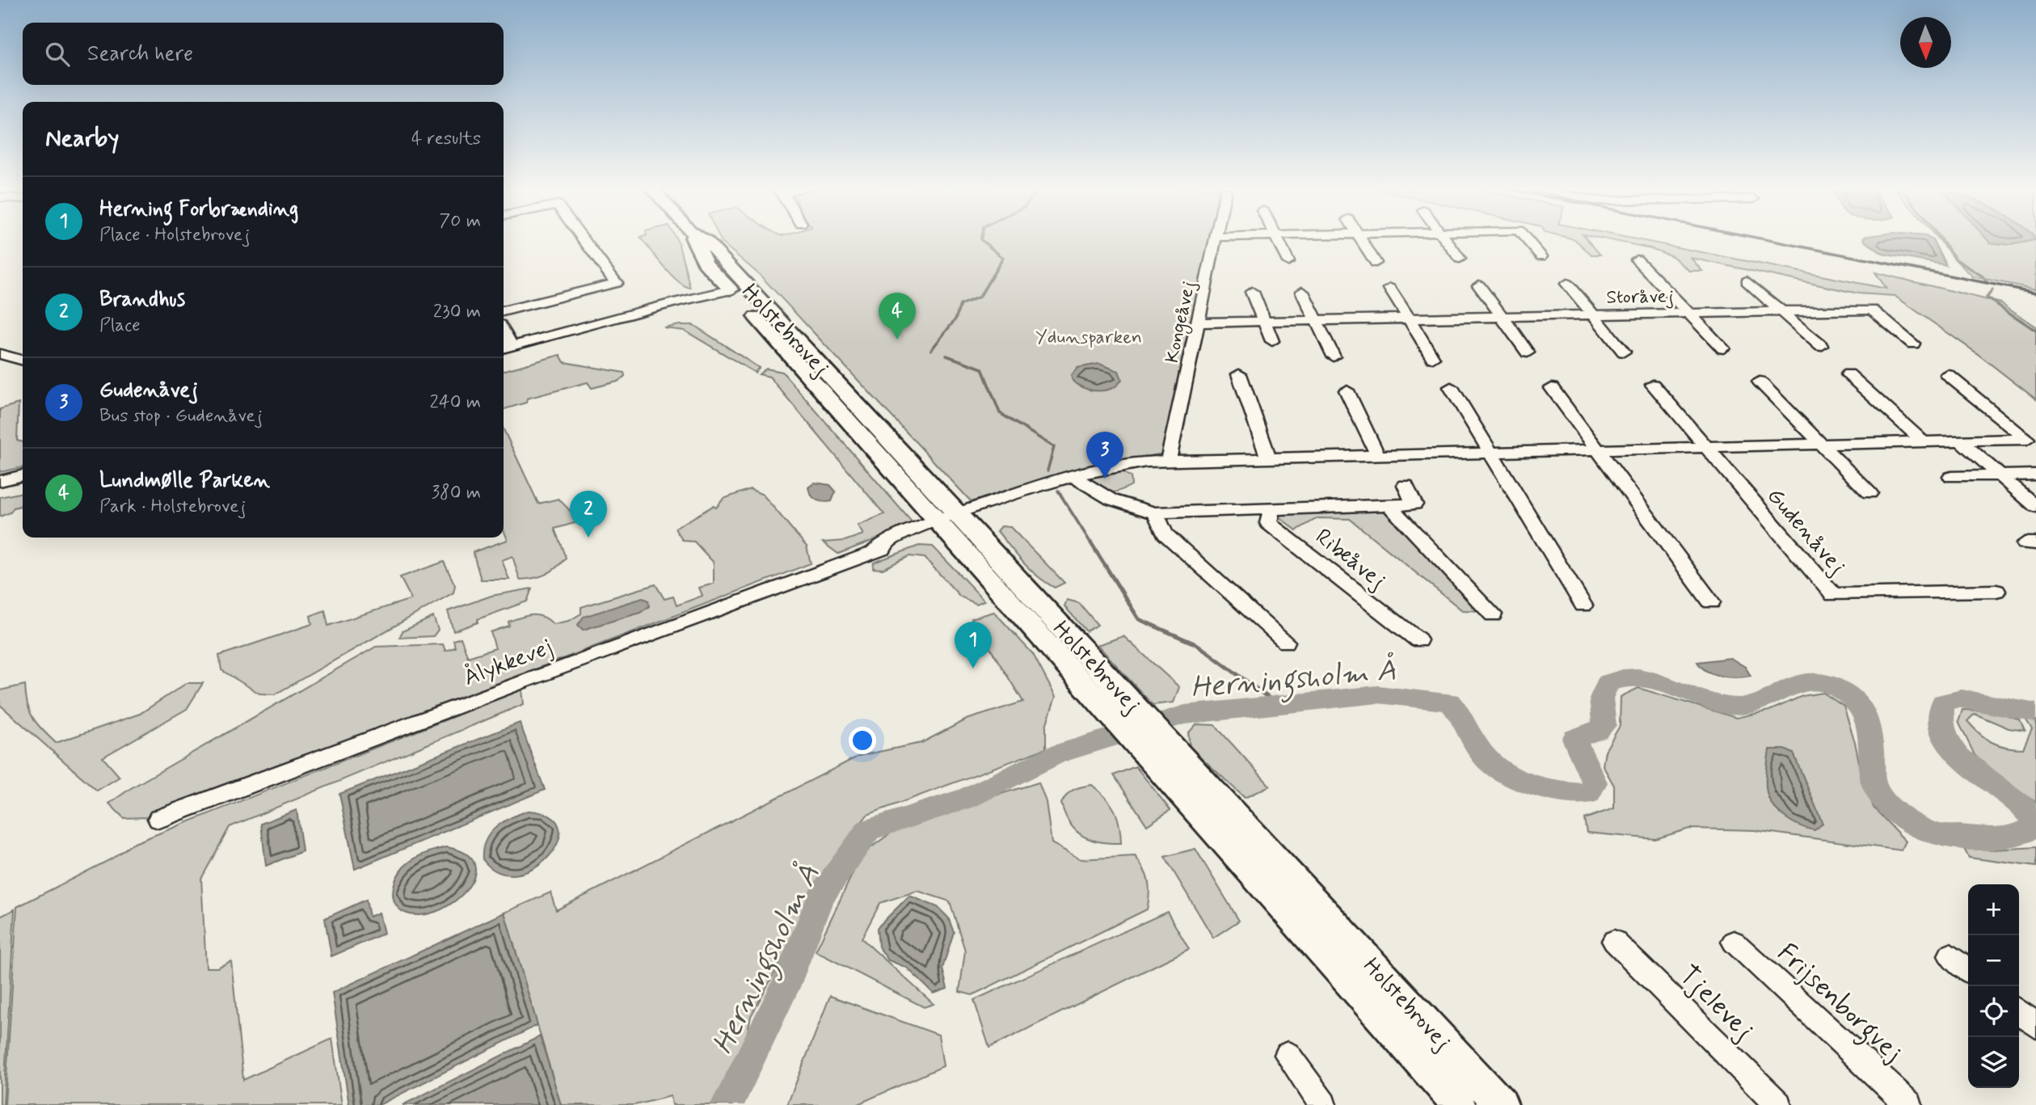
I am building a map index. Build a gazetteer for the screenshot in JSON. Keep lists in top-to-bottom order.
{
  "streets": {
    "main road": ["Holstebrovej"],
    "street": [
      "Storåvej",
      "Kongeåvej",
      "Gudenåvej",
      "Ribeåvej",
      "Ålykkevej",
      "Tjelevej",
      "Frijsenborgvej"
    ]
  },
  "crossings": [
    ["Storåvej", "Kongeåvej"],
    ["Holstebrovej", "Ålykkevej"]
  ],
  "water": ["Herningsholm Å"],
  "parks": ["Ydunsparken"],
  "north": "bottom",
  "page": {
    "search": "Search here",
    "heading": ["Nearby", "4 results"],
    "list": [
      {
        "mark": "1",
        "name": "Herning Forbrænding",
        "note": "Place · Holstebrovej",
        "value": "70 m"
      },
      {
        "mark": "2",
        "name": "Brandhus",
        "note": "Place",
        "value": "230 m"
      },
      {
        "mark": "3",
        "name": "Gudenåvej",
        "note": "Bus stop · Gudenåvej",
        "value": "240 m"
      },
      {
        "mark": "4",
        "name": "Lundmølle Parken",
        "note": "Park · Holstebrovej",
        "value": "380 m"
      }
    ],
    "pins": [
      "4",
      "3",
      "2",
      "1"
    ],
    "map_buttons": ["+", "−"]
  }
}
